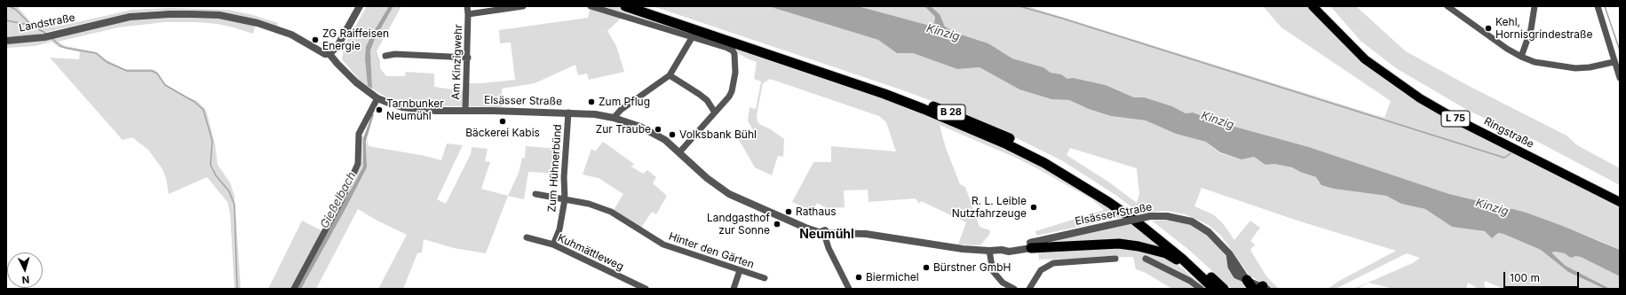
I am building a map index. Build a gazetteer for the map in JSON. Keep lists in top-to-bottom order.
{
  "streets": {
    "highway": ["B 28"],
    "main road": ["L 75", "Ringstraße"],
    "street": [
      "Landstraße",
      "Am Kinzigwehr",
      "Elsässer Straße",
      "Zum Hühnerbünd",
      "Hinter den Gärten",
      "Kuhmättleweg"
    ]
  },
  "crossings": [
    ["Landstraße", "Elsässer Straße"],
    ["Am Kinzigwehr", "Elsässer Straße"],
    ["Elsässer Straße", "Zum Hühnerbünd"],
    ["Zum Hühnerbünd", "Hinter den Gärten"],
    ["Zum Hühnerbünd", "Kuhmättleweg"]
  ],
  "districts": ["Neumühl"],
  "water": ["Kinzig", "Gießelbach"],
  "places": [
    "Kehl, Hornisgrindestraße",
    "ZG Raiffeisen Energie",
    "Zum Pflug",
    "Tarnbunker Neumühl",
    "Bäckerei Kabis",
    "Zur Traube",
    "Volksbank Bühl",
    "R. L. Leible Nutzfahrzeuge",
    "Rathaus",
    "Landgasthof zur Sonne",
    "Bürstner GmbH",
    "Biermichel"
  ],
  "scale_bar": "100 m",
  "north": "bottom"
}
